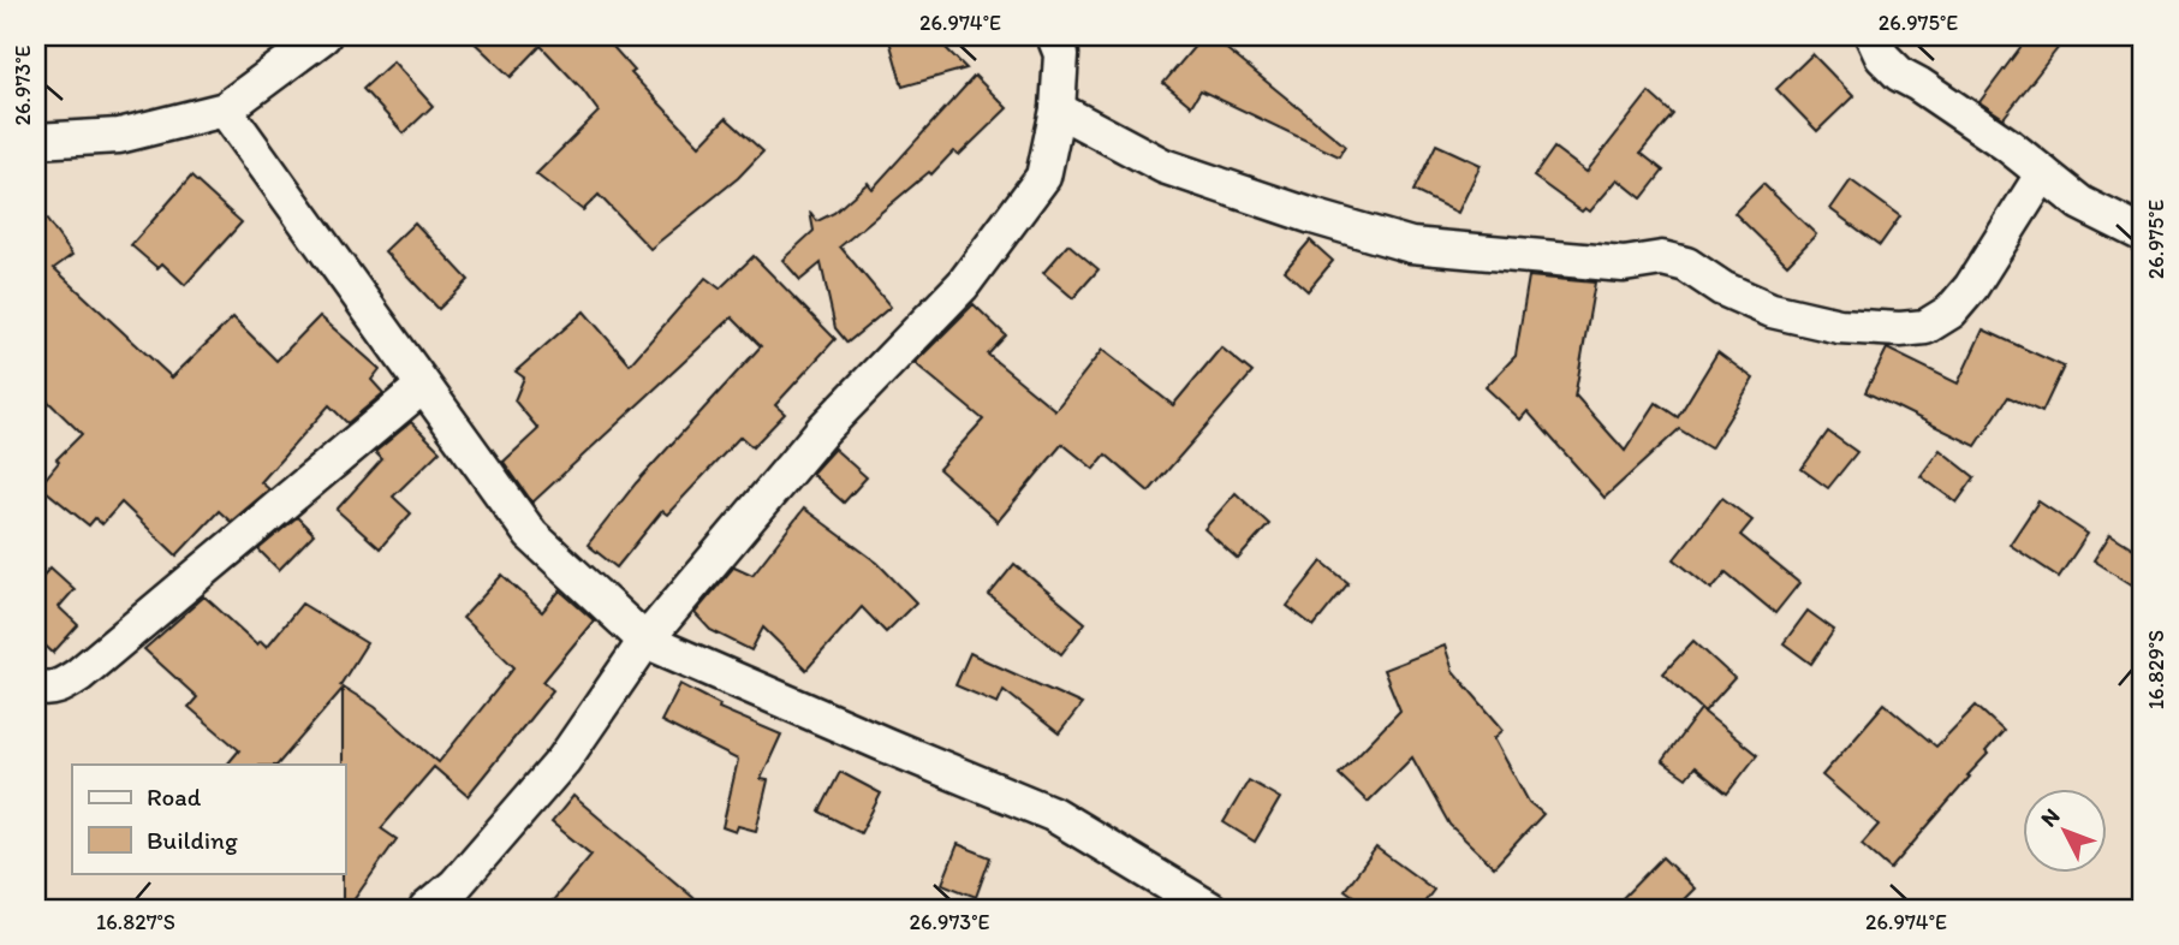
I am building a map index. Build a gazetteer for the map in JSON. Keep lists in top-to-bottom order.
{
  "legend": ["Road", "Building"],
  "north": "top left",
  "coordinates": [
    "26.974°E",
    "26.975°E",
    "26.973°E",
    "16.829°S",
    "16.827°S"
  ]
}
